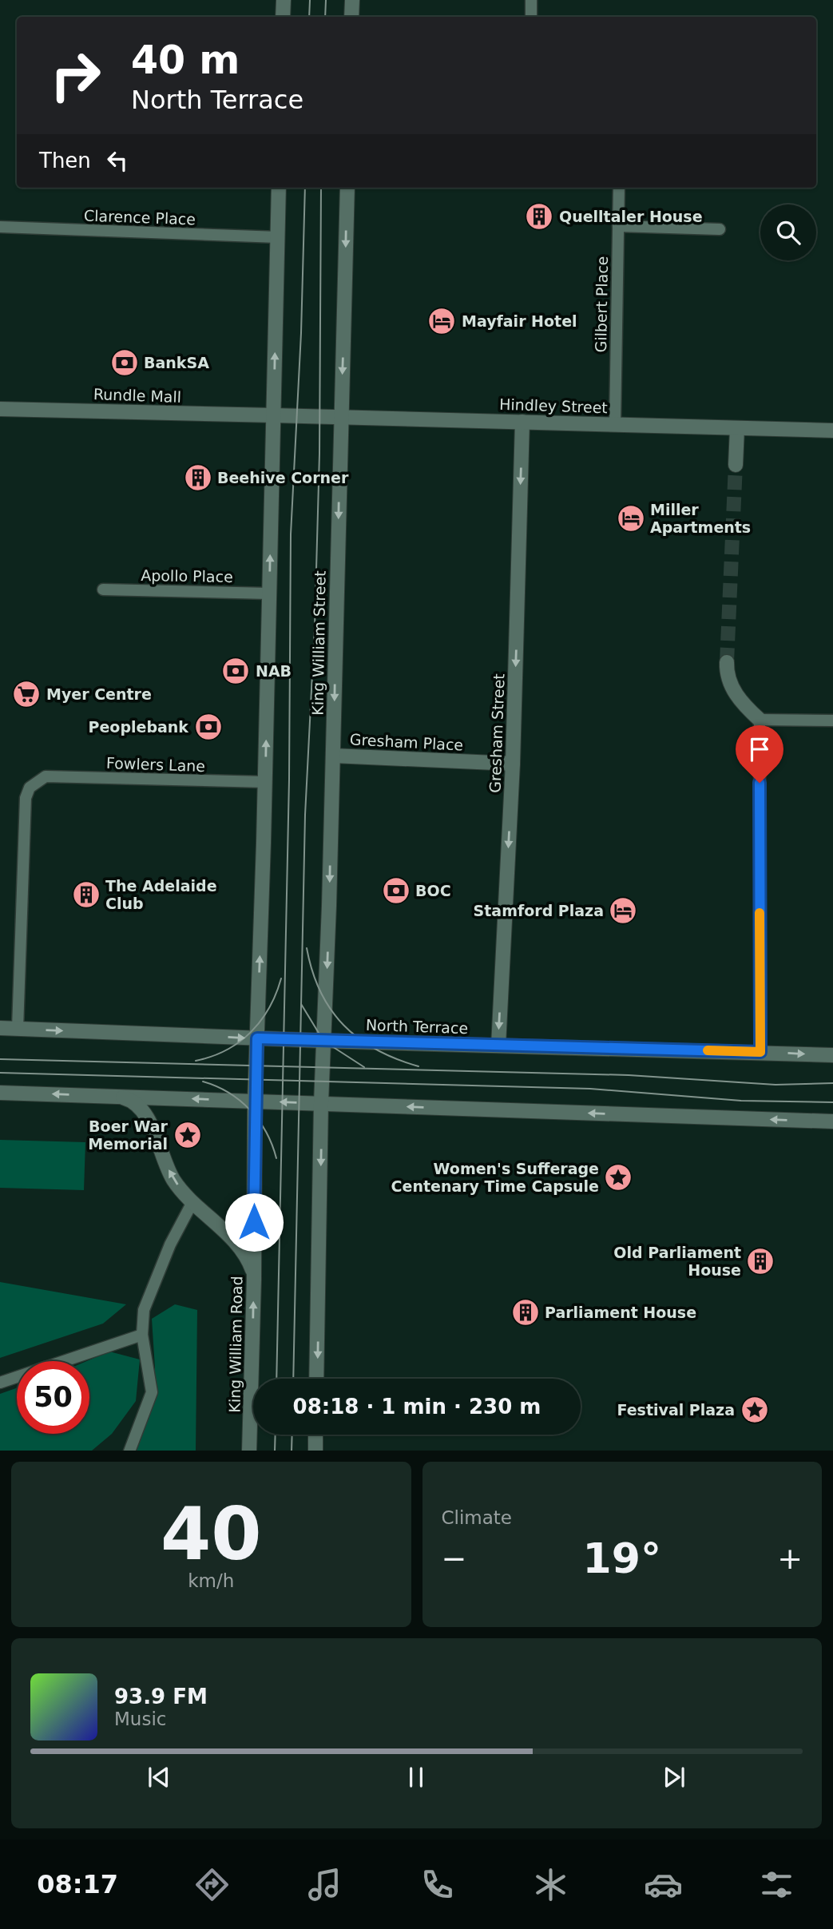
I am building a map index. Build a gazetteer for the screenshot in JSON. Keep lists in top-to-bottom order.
{
  "streets": {
    "main road": [
      "Rundle Mall",
      "Hindley Street",
      "King William Street",
      "Gresham Street",
      "Gresham Place",
      "North Terrace",
      "King William Road"
    ],
    "lane": [
      "Clarence Place",
      "Gilbert Place",
      "Apollo Place",
      "Fowlers Lane"
    ]
  },
  "crossings": [
    ["Gilbert Place", "Hindley Street"],
    ["Rundle Mall", "Hindley Street"],
    ["Hindley Street", "King William Street"],
    ["Hindley Street", "Gresham Street"],
    ["King William Street", "Gresham Place"],
    ["King William Street", "North Terrace"],
    ["Gresham Street", "Gresham Place"],
    ["Gresham Street", "North Terrace"],
    ["Fowlers Lane", "North Terrace"],
    ["North Terrace", "King William Road"]
  ],
  "one_way": ["Gresham Street"],
  "places": {
    "building": [
      "Quelltaler House",
      "Beehive Corner",
      "The Adelaide Club",
      "Old Parliament House",
      "Parliament House"
    ],
    "hotel": ["Mayfair Hotel", "Miller Apartments", "Stamford Plaza"],
    "bank": [
      "BankSA",
      "NAB",
      "Peoplebank",
      "BOC"
    ],
    "supermarket": ["Myer Centre"],
    "place": ["Boer War Memorial", "Women's Sufferage Centenary Time Capsule", "Festival Plaza"]
  },
  "page": {
    "turn": ["40 m", "North Terrace"],
    "then": "Then",
    "limit": "50",
    "trip": "08:18 · 1 min · 230 m",
    "tile": [
      ["40", "km/h"],
      "Climate"
    ],
    "heat": ["−", "19°", "+"],
    "song": ["93.9 FM", "Music"],
    "tabs": "08:17"
  }
}
